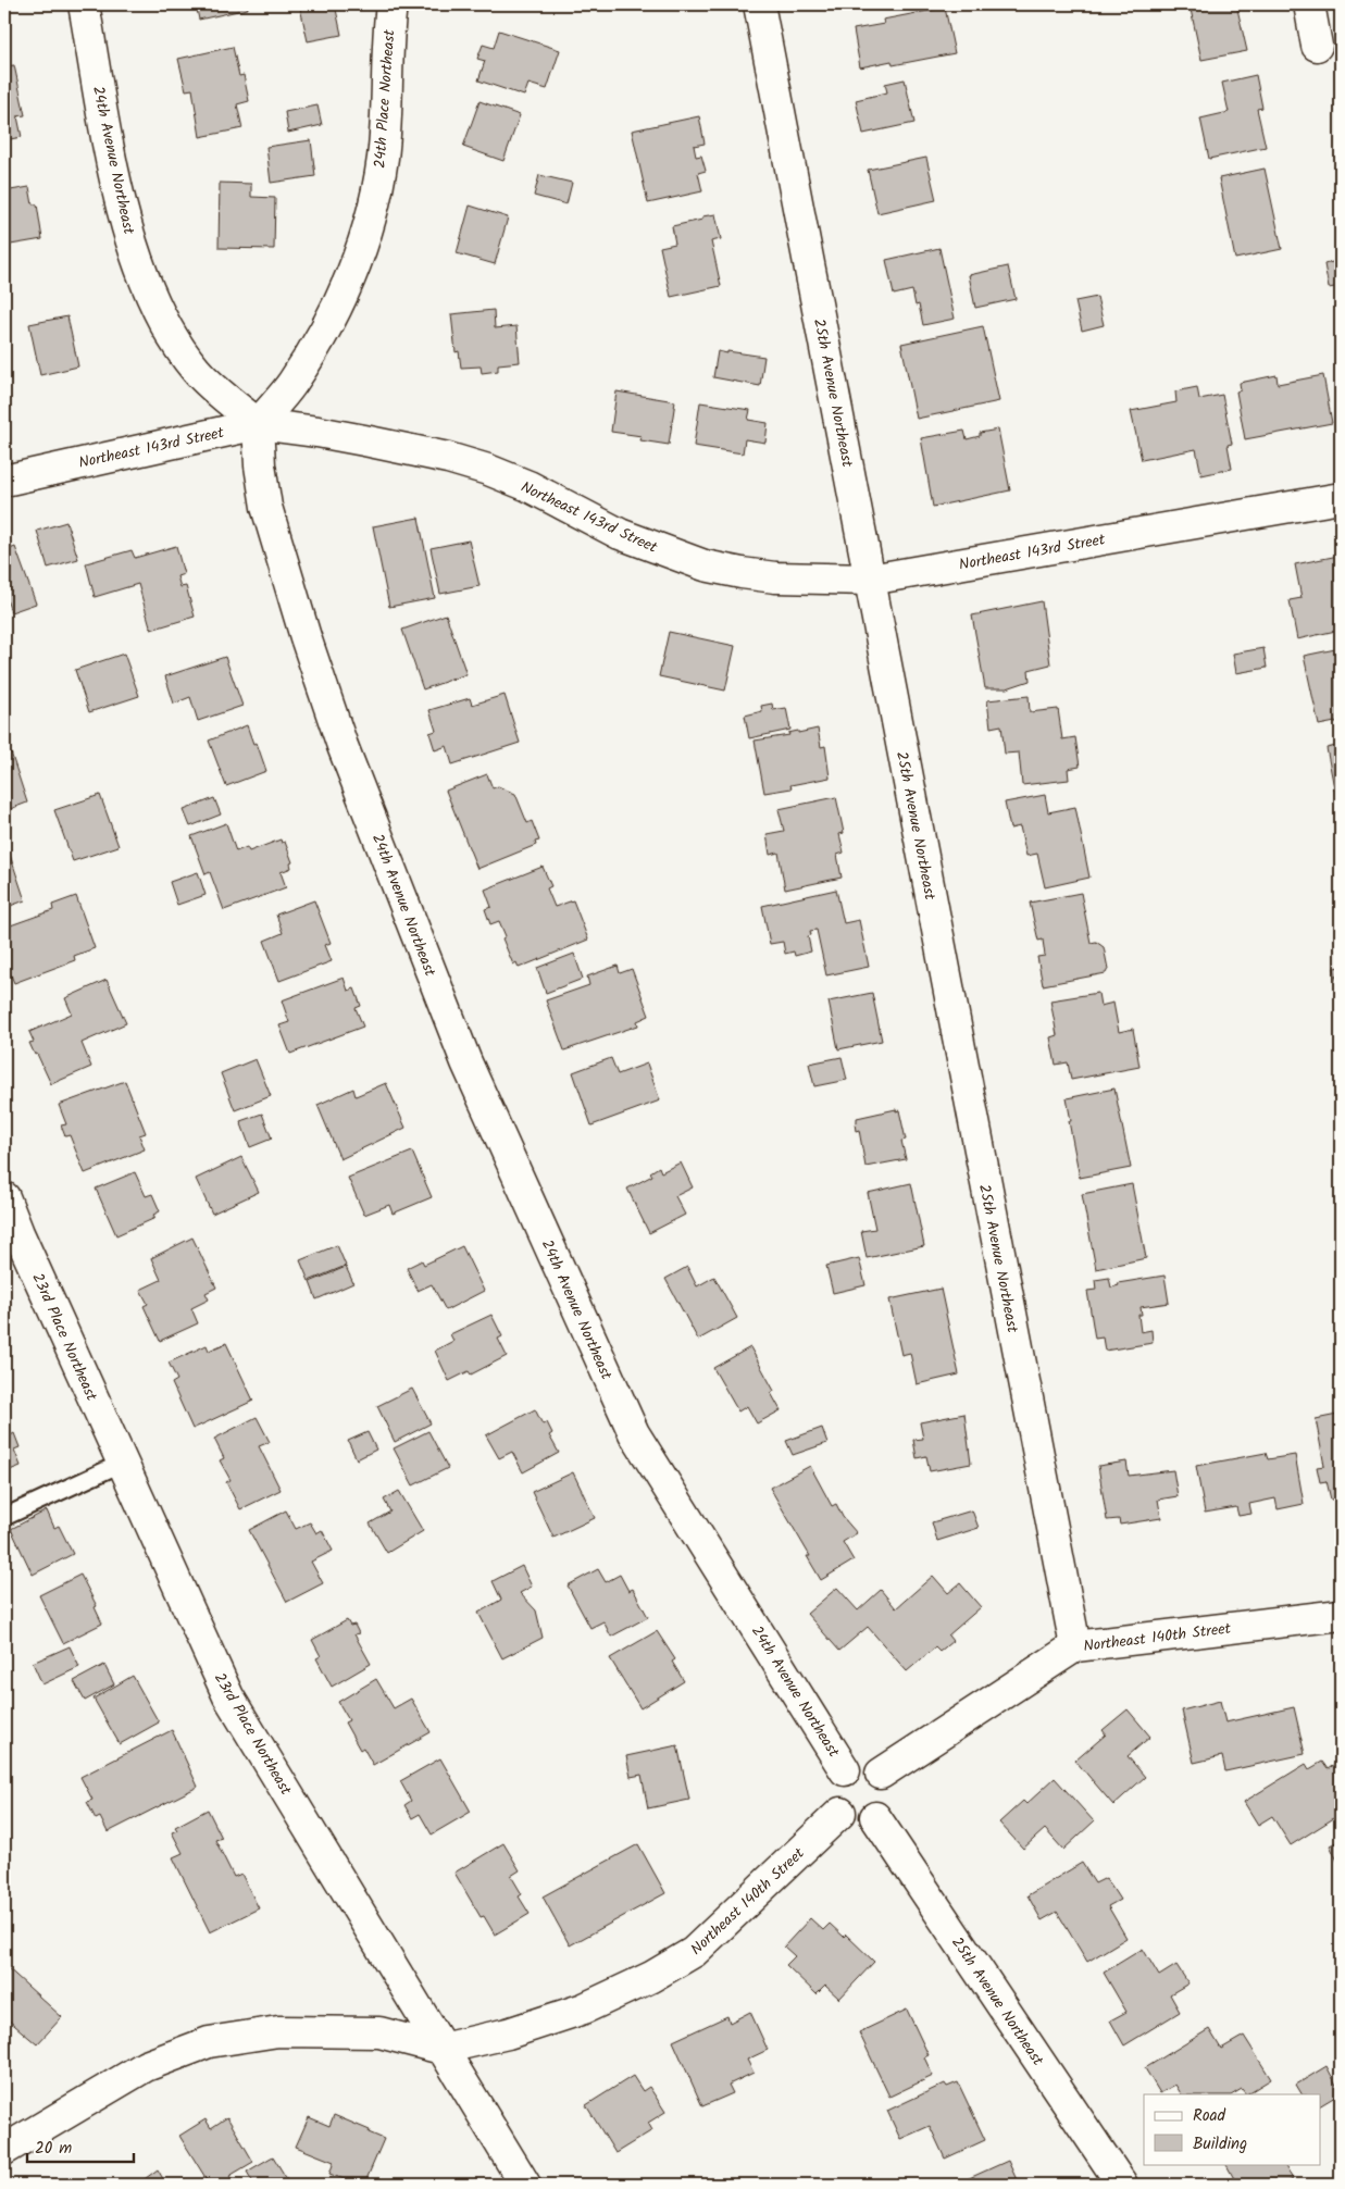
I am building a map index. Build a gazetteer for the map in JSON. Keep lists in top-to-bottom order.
{
  "streets": {
    "street": [
      "24th Place Northeast",
      "24th Avenue Northeast",
      "25th Avenue Northeast",
      "Northeast 143rd Street",
      "23rd Place Northeast",
      "Northeast 140th Street"
    ]
  },
  "crossings": [
    ["24th Place Northeast", "24th Avenue Northeast"],
    ["24th Place Northeast", "Northeast 143rd Street"],
    ["24th Avenue Northeast", "25th Avenue Northeast"],
    ["24th Avenue Northeast", "Northeast 143rd Street"],
    ["24th Avenue Northeast", "Northeast 140th Street"],
    ["25th Avenue Northeast", "Northeast 143rd Street"],
    ["25th Avenue Northeast", "Northeast 140th Street"],
    ["23rd Place Northeast", "Northeast 140th Street"]
  ],
  "legend": ["Road", "Building"],
  "scale_bar": "20 m"
}
